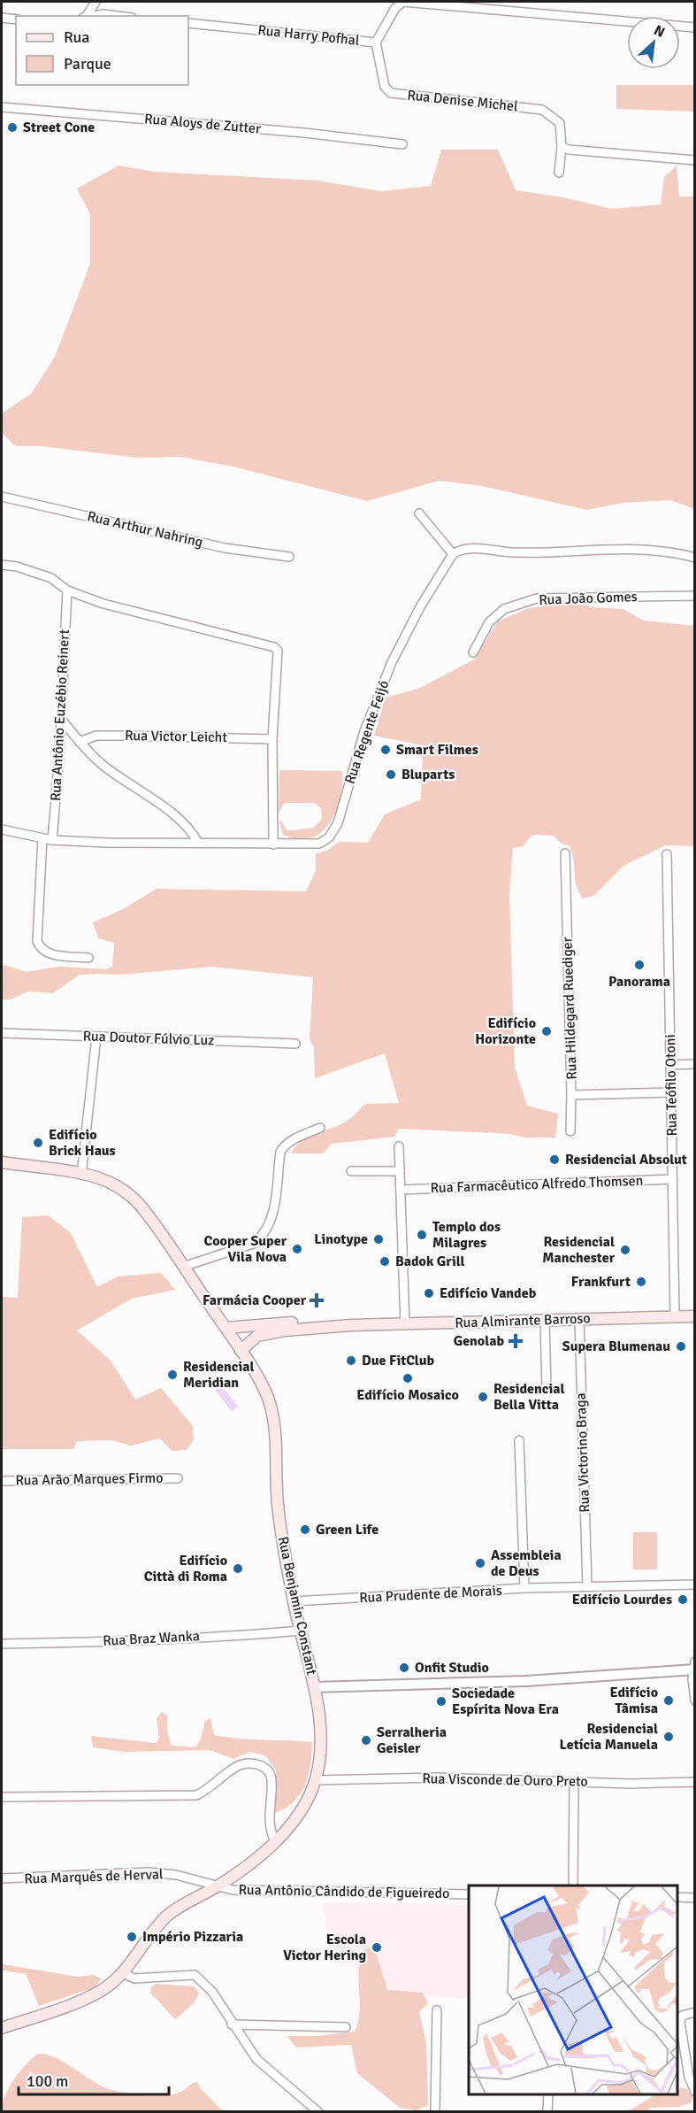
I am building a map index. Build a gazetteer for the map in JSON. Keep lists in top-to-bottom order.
{
  "streets": {
    "main road": ["Rua Almirante Barroso", "Rua Benjamin Constant"],
    "street": [
      "Rua Harry Pofhal",
      "Rua Denise Michel",
      "Rua Aloys de Zutter",
      "Rua Arthur Nahring",
      "Rua João Gomes",
      "Rua Antônio Euzébio Reinert",
      "Rua Regente Feijó",
      "Rua Victor Leicht",
      "Rua Hildegard Ruediger",
      "Rua Doutor Fúlvio Luz",
      "Rua Teófilo Otoni",
      "Rua Farmacêutico Alfredo Thomsen",
      "Rua Victorino Braga",
      "Rua Arão Marques Firmo",
      "Rua Prudente de Morais",
      "Rua Braz Wanka",
      "Rua Visconde de Ouro Preto",
      "Rua Marquês de Herval",
      "Rua Antônio Cândido de Figueiredo"
    ]
  },
  "crossings": [
    ["Rua Harry Pofhal", "Rua Denise Michel"],
    ["Rua Antônio Euzébio Reinert", "Rua Regente Feijó"],
    ["Rua Hildegard Ruediger", "Rua Teófilo Otoni"],
    ["Rua Teófilo Otoni", "Rua Farmacêutico Alfredo Thomsen"],
    ["Rua Teófilo Otoni", "Rua Almirante Barroso"],
    ["Rua Almirante Barroso", "Rua Victorino Braga"],
    ["Rua Almirante Barroso", "Rua Benjamin Constant"],
    ["Rua Victorino Braga", "Rua Prudente de Morais"],
    ["Rua Prudente de Morais", "Rua Benjamin Constant"],
    ["Rua Benjamin Constant", "Rua Braz Wanka"],
    ["Rua Benjamin Constant", "Rua Visconde de Ouro Preto"],
    ["Rua Benjamin Constant", "Rua Marquês de Herval"],
    ["Rua Benjamin Constant", "Rua Antônio Cândido de Figueiredo"],
    ["Rua Marquês de Herval", "Rua Antônio Cândido de Figueiredo"]
  ],
  "places": {
    "other": [
      "Street Cone",
      "Smart Filmes",
      "Bluparts",
      "Panorama",
      "Edifício Horizonte",
      "Edifício Brick Haus",
      "Residencial Absolut",
      "Templo dos Milagres",
      "Linotype",
      "Cooper Super Vila Nova",
      "Residencial Manchester",
      "Badok Grill",
      "Frankfurt",
      "Edifício Vandeb",
      "Supera Blumenau",
      "Due FitClub",
      "Residencial Meridian",
      "Edifício Mosaico",
      "Residencial Bella Vitta",
      "Green Life",
      "Assembleia de Deus",
      "Edifício Città di Roma",
      "Edifício Lourdes",
      "Onfit Studio",
      "Edifício Tâmisa",
      "Sociedade Espírita Nova Era",
      "Residencial Letícia Manuela",
      "Serralheria Geisler",
      "Império Pizzaria",
      "Escola Victor Hering"
    ],
    "health": ["Farmácia Cooper", "Genolab"]
  },
  "legend": ["Rua", "Parque"],
  "scale_bar": "100 m",
  "north": "top right"
}
